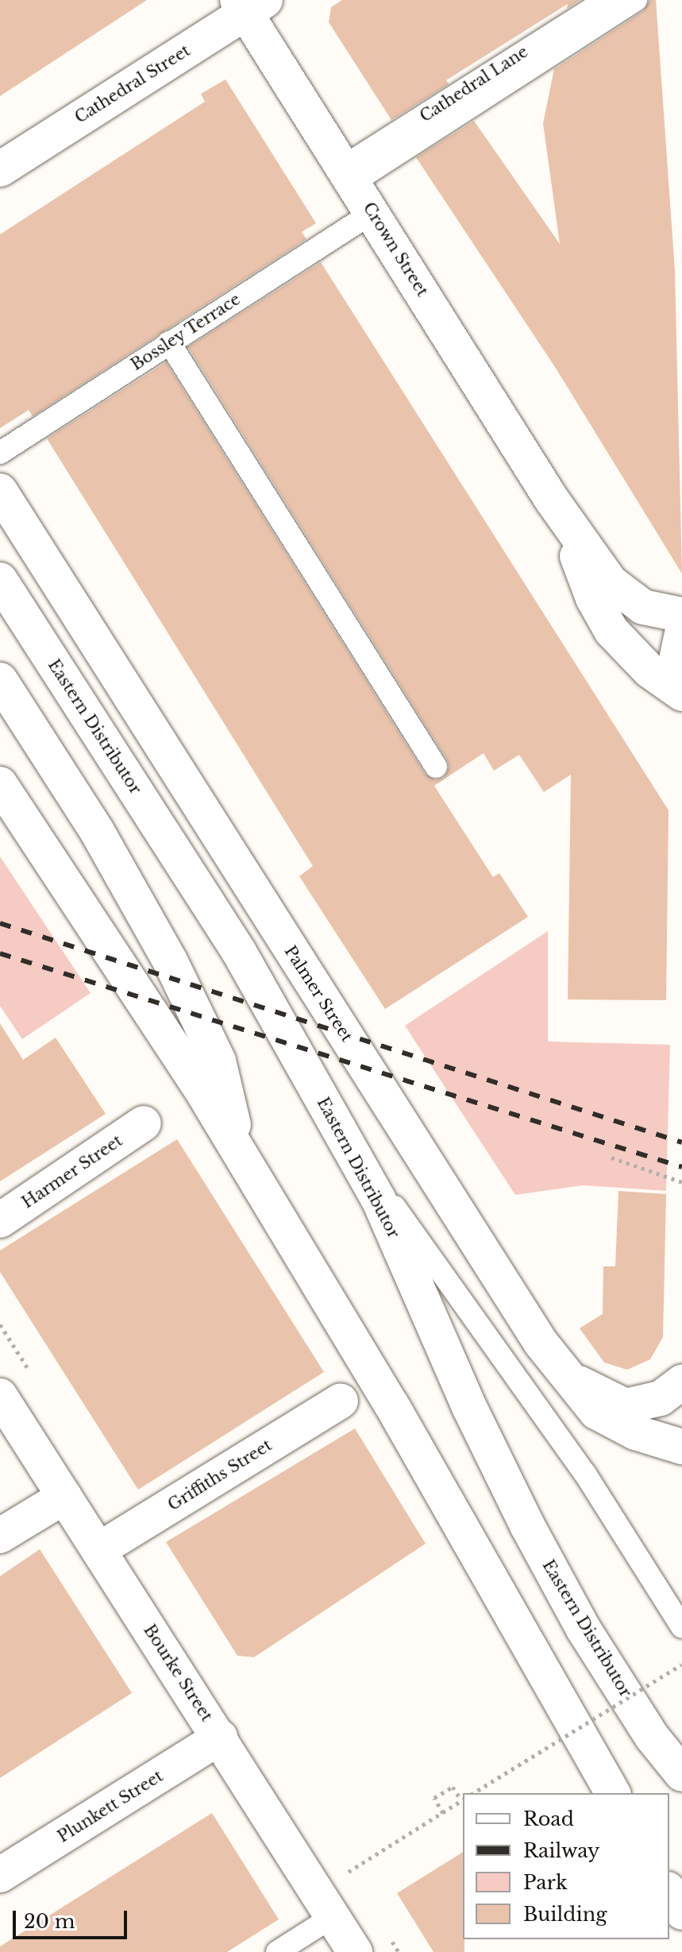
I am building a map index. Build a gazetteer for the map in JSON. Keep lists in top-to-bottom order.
{
  "streets": {
    "main road": [
      "Cathedral Street",
      "Crown Street",
      "Eastern Distributor",
      "Palmer Street",
      "Harmer Street",
      "Griffiths Street",
      "Bourke Street",
      "Plunkett Street"
    ],
    "lane": ["Cathedral Lane", "Bossley Terrace"]
  },
  "crossings": [
    ["Cathedral Street", "Crown Street"],
    ["Cathedral Lane", "Crown Street"],
    ["Crown Street", "Bossley Terrace"],
    ["Griffiths Street", "Bourke Street"],
    ["Bourke Street", "Plunkett Street"]
  ],
  "legend": [
    "Road",
    "Railway",
    "Park",
    "Building"
  ],
  "scale_bar": "20 m"
}
